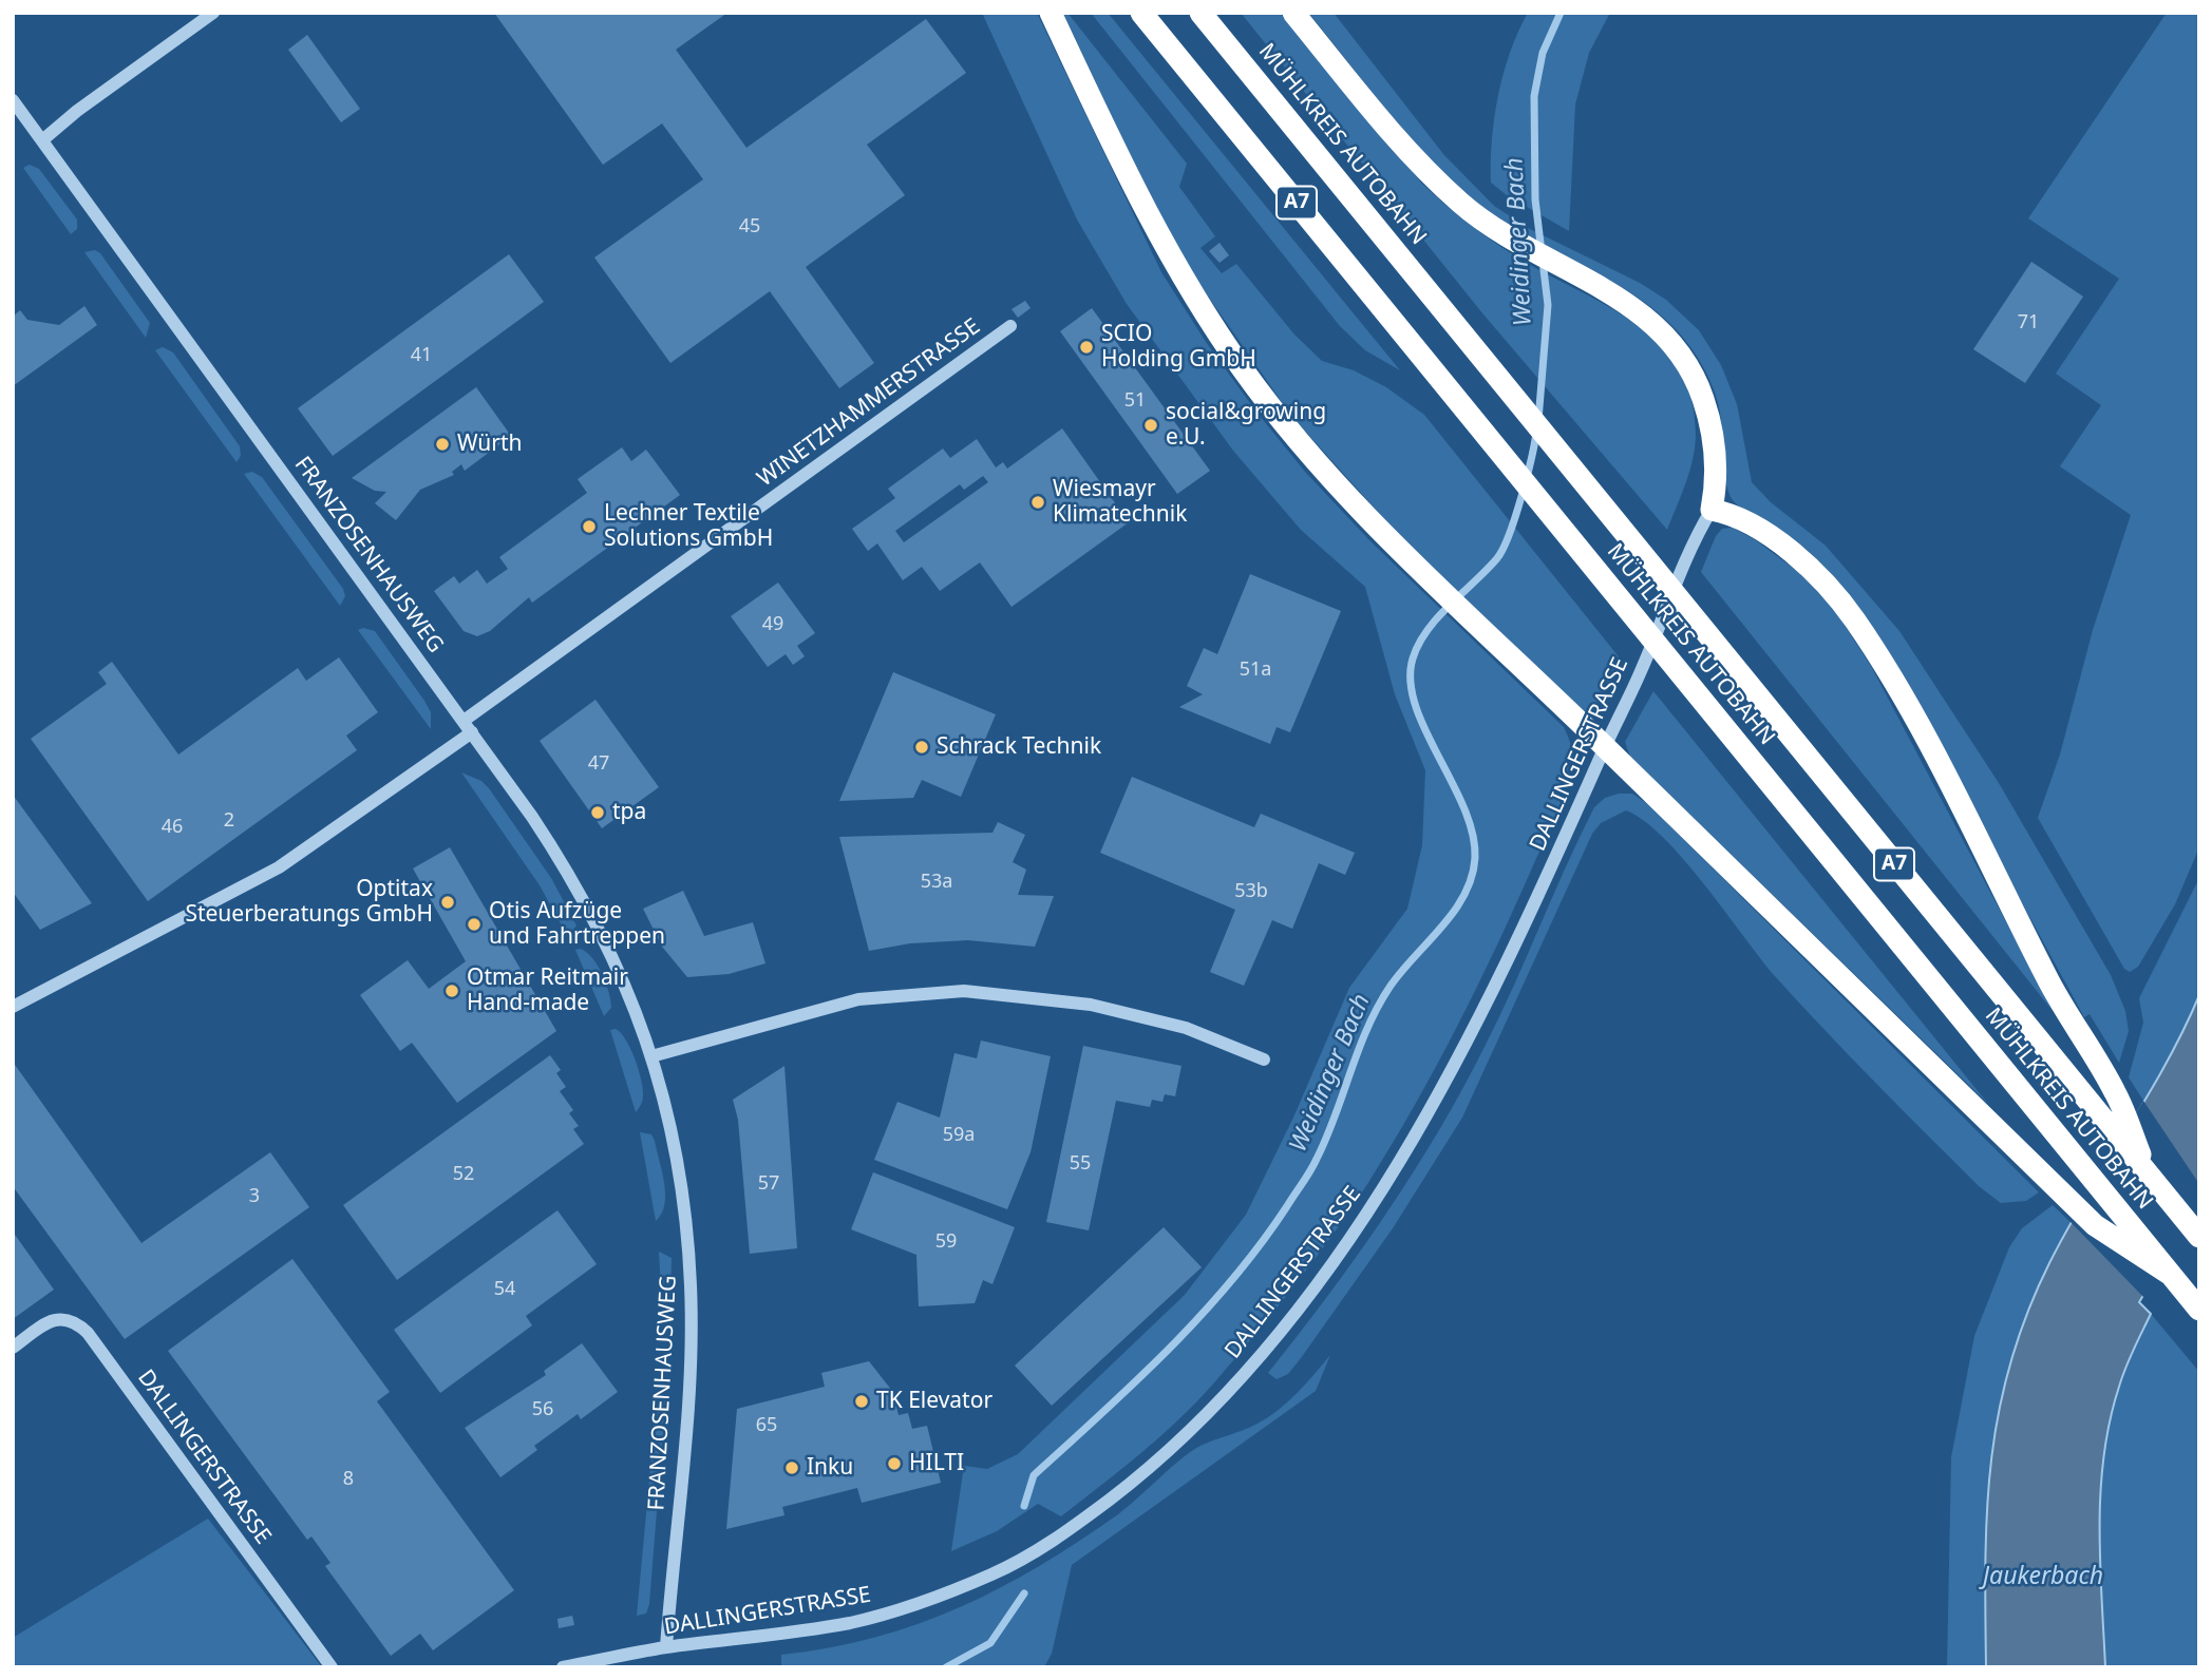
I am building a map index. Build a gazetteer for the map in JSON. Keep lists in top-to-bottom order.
{
  "streets": {
    "highway": ["MÜHLKREIS AUTOBAHN", "A7"],
    "street": ["WINETZHAMMERSTRASSE", "FRANZOSENHAUSWEG", "DALLINGERSTRASSE"]
  },
  "crossings": [
    ["WINETZHAMMERSTRASSE", "FRANZOSENHAUSWEG"],
    ["FRANZOSENHAUSWEG", "DALLINGERSTRASSE"]
  ],
  "water": ["Weidinger Bach", "Jaukerbach"],
  "places": [
    "SCIO Holding GmbH",
    "social&growing e.U.",
    "Würth",
    "Wiesmayr Klimatechnik",
    "Lechner Textile Solutions GmbH",
    "Schrack Technik",
    "tpa",
    "Optitax Steuerberatungs GmbH",
    "Otis Aufzüge und Fahrtreppen",
    "Otmar Reitmair Hand-made",
    "TK Elevator",
    "HILTI",
    "Inku"
  ],
  "house_numbers": [
    "45",
    "71",
    "41",
    "51",
    "49",
    "51a",
    "47",
    "2",
    "46",
    "53a",
    "53b",
    "59a",
    "55",
    "52",
    "57",
    "3",
    "59",
    "54",
    "56",
    "65",
    "8"
  ]
}
